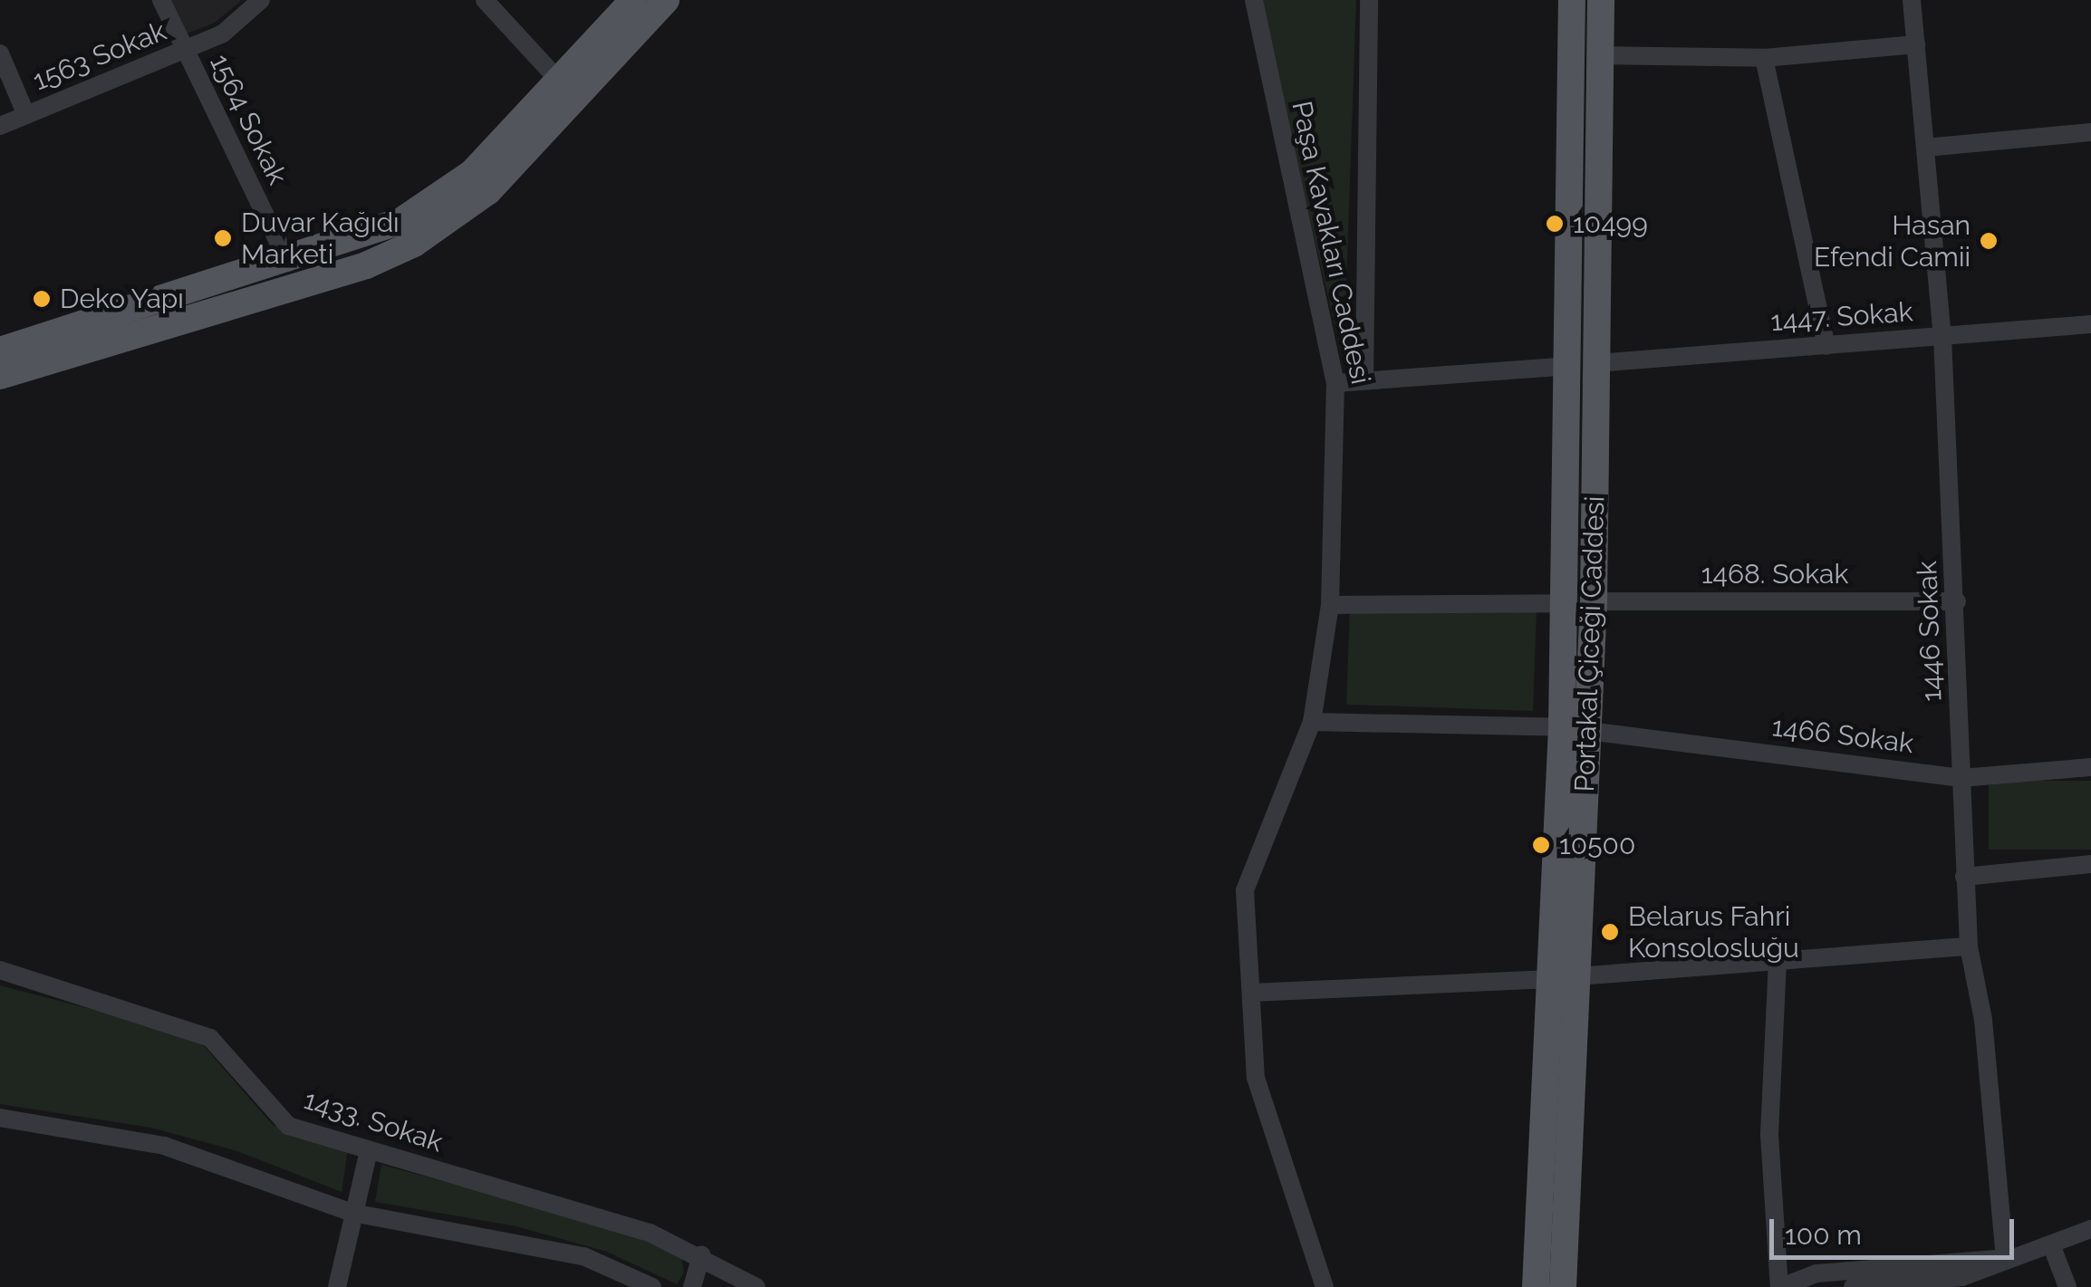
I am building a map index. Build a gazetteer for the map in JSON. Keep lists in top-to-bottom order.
{
  "streets": {
    "main road": ["Portakal Çiceği Caddesi"],
    "street": [
      "1563 Sokak",
      "1564 Sokak",
      "Paşa Kavakları Caddesi",
      "1447. Sokak",
      "1468. Sokak",
      "1446 Sokak",
      "1466 Sokak",
      "1433. Sokak"
    ]
  },
  "crossings": [
    ["1563 Sokak", "1564 Sokak"],
    ["Paşa Kavakları Caddesi", "1466 Sokak"],
    ["1447. Sokak", "1446 Sokak"],
    ["1447. Sokak", "Portakal Çiceği Caddesi"],
    ["1468. Sokak", "1446 Sokak"],
    ["1468. Sokak", "Portakal Çiceği Caddesi"],
    ["1446 Sokak", "1466 Sokak"],
    ["Portakal Çiceği Caddesi", "1466 Sokak"]
  ],
  "places": [
    "10499",
    "Duvar Kağıdı Marketi",
    "Hasan Efendi Camii",
    "Deko Yapı",
    "10500",
    "Belarus Fahri Konsolosluğu"
  ],
  "scale_bar": "100 m"
}
